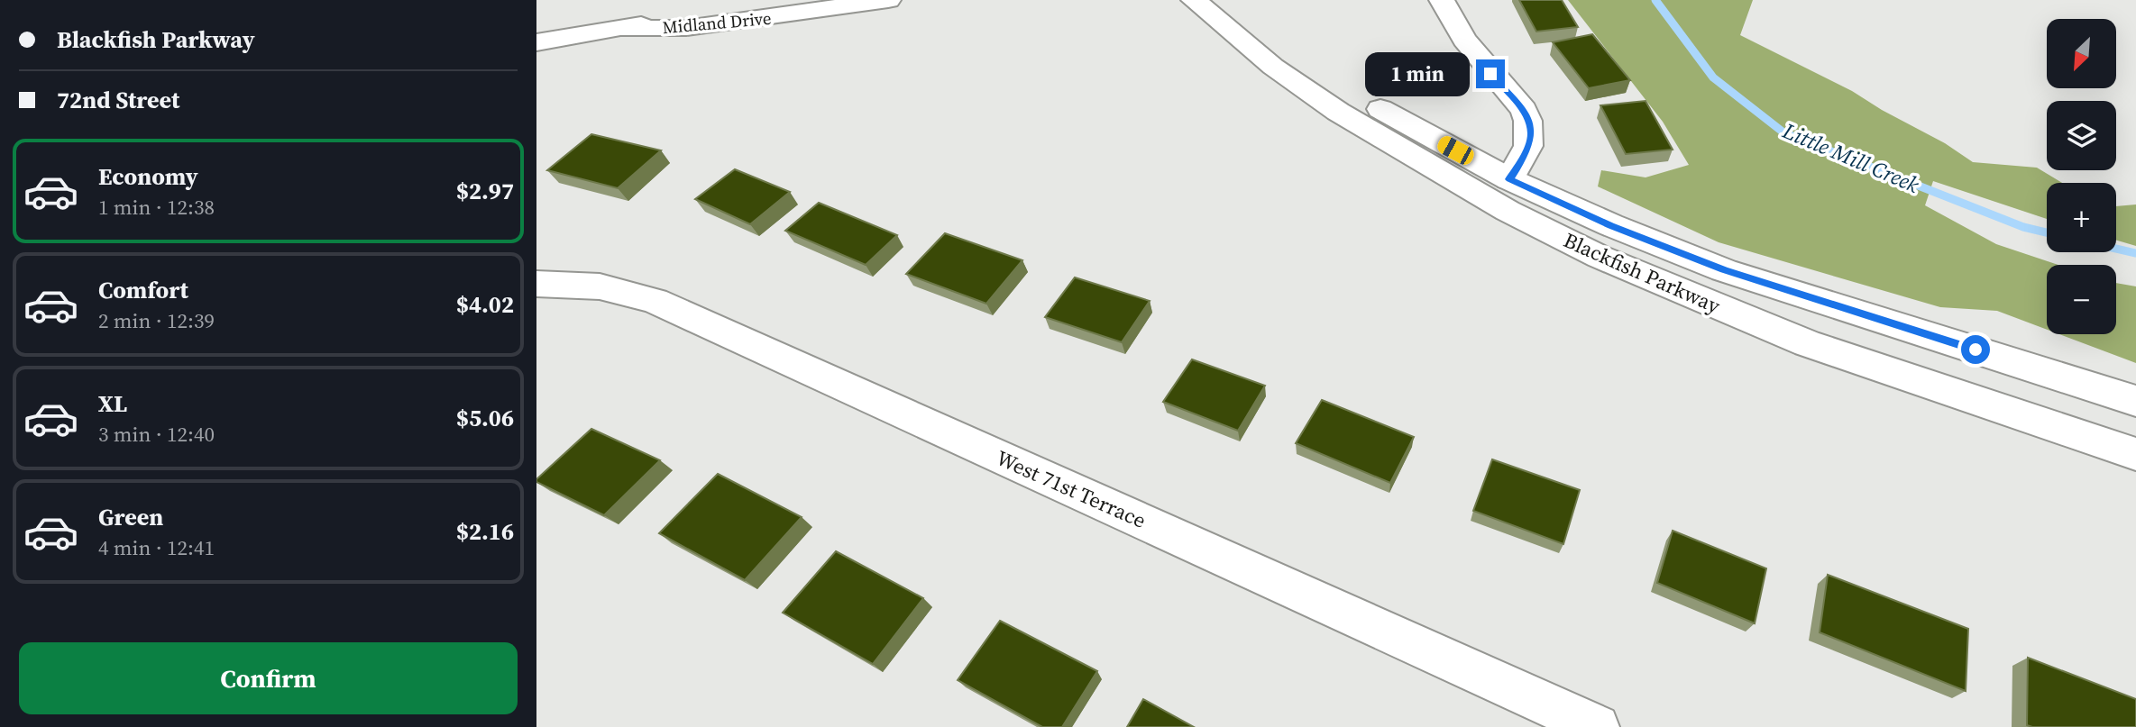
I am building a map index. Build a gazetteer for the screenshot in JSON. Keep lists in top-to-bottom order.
{
  "streets": {
    "main road": ["Midland Drive", "Blackfish Parkway", "West 71st Terrace"]
  },
  "water": ["Little Mill Creek"],
  "north": "bottom left",
  "page": {
    "banner": ["Blackfish Parkway", "72nd Street"],
    "map_buttons": ["+", "−"],
    "bubble": "1 min",
    "list": [
      {
        "name": "Economy",
        "note": "1 min · 12:38",
        "value": "$2.97"
      },
      {
        "name": "Comfort",
        "note": "2 min · 12:39",
        "value": "$4.02"
      },
      {
        "name": "XL",
        "note": "3 min · 12:40",
        "value": "$5.06"
      },
      {
        "name": "Green",
        "note": "4 min · 12:41",
        "value": "$2.16"
      }
    ],
    "buttons": "Confirm"
  }
}
